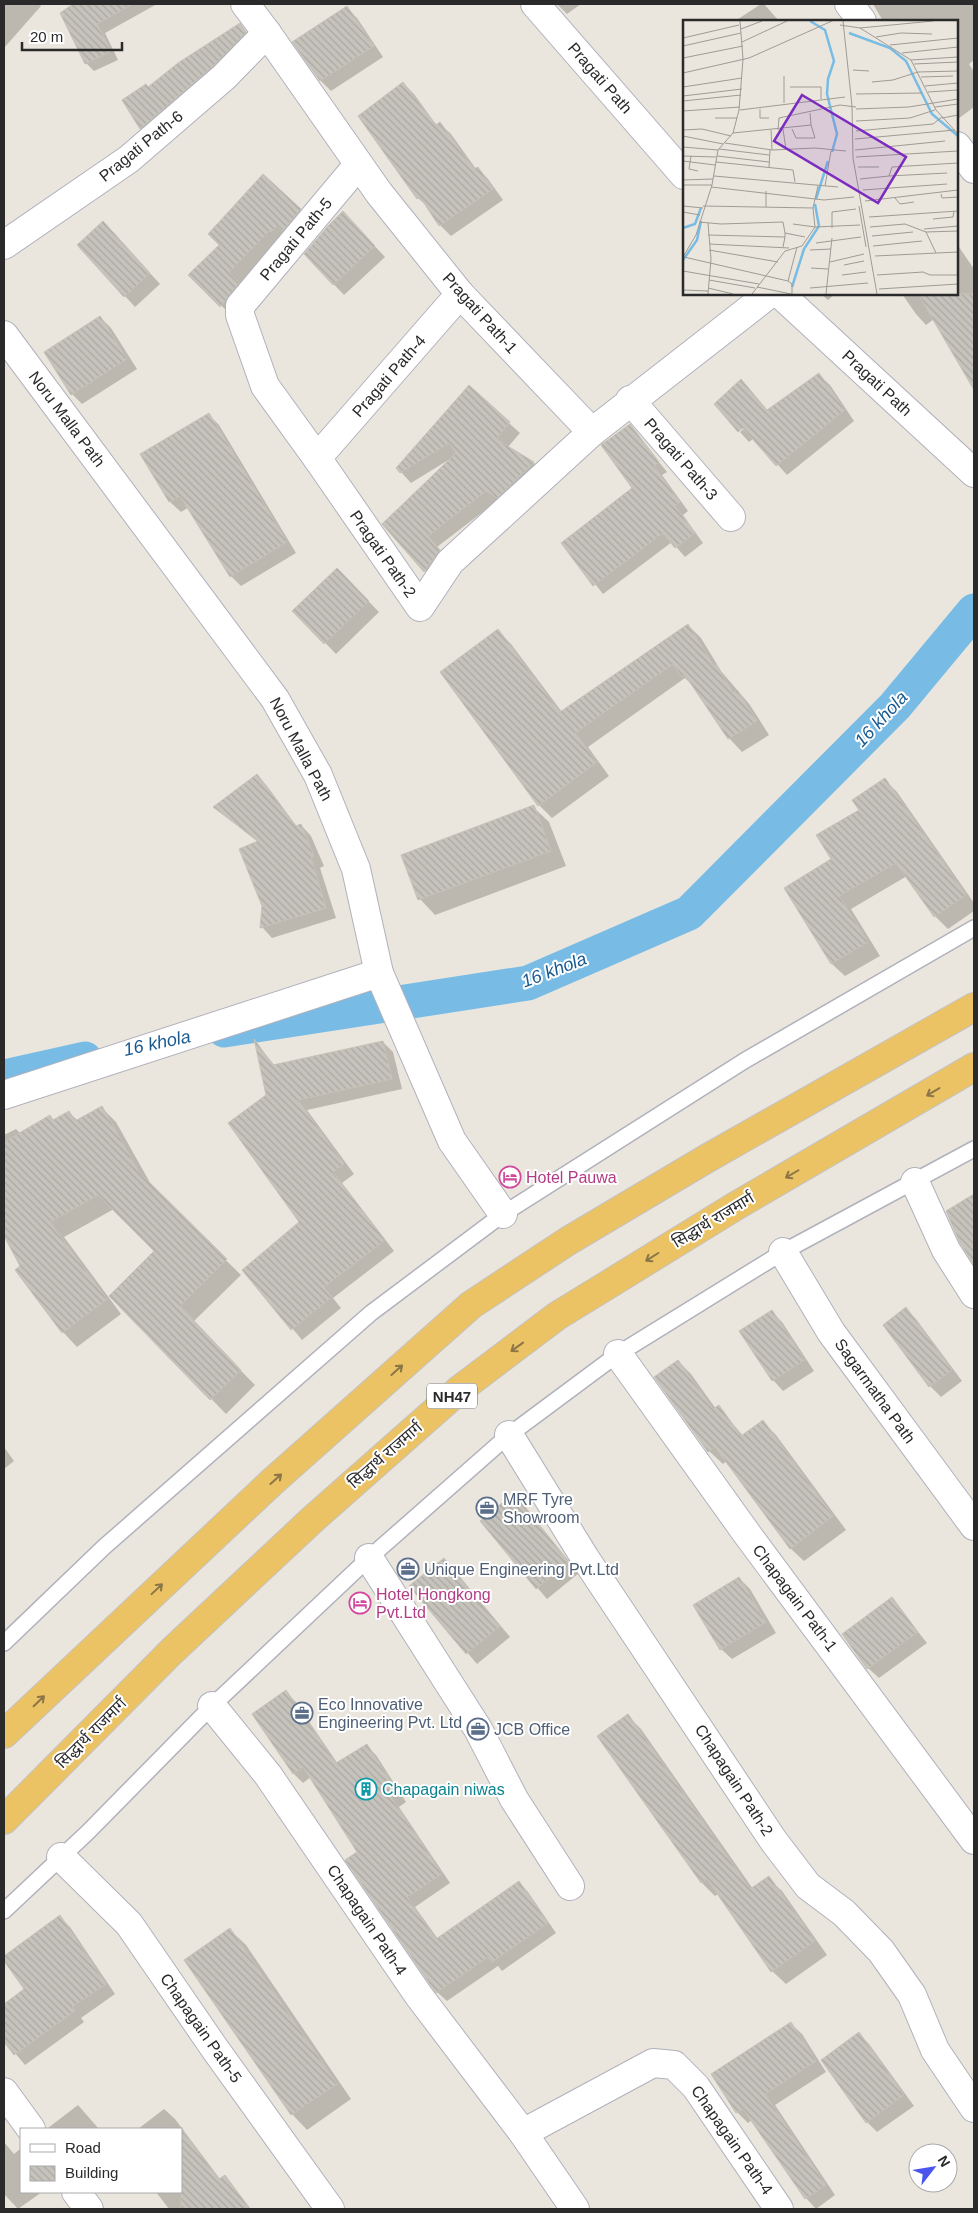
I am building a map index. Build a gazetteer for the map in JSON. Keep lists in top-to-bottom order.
{
  "streets": {
    "highway": ["सिद्धार्थ राजमार्ग", "NH47"],
    "street": [
      "Pragati Path",
      "Pragati Path-6",
      "Pragati Path-5",
      "Pragati Path-1",
      "Pragati Path-4",
      "Noru Malla Path",
      "Pragati Path-3",
      "Pragati Path-2",
      "Sagarmatha Path",
      "Chapagain Path-1",
      "Chapagain Path-2",
      "Chapagain Path-4",
      "Chapagain Path-5"
    ]
  },
  "crossings": [
    ["Pragati Path-6", "Pragati Path-1"],
    ["Pragati Path-5", "Pragati Path-1"],
    ["Pragati Path-5", "Pragati Path-2"],
    ["Pragati Path-1", "Pragati Path-4"],
    ["Pragati Path-1", "Pragati Path-2"],
    ["Pragati Path-4", "Pragati Path-2"]
  ],
  "water": ["16 khola"],
  "places": {
    "hotel": ["Hotel Pauwa", "Hotel Hongkong Pvt.Ltd"],
    "office": [
      "MRF Tyre Showroom",
      "Unique Engineering Pvt.Ltd",
      "Eco Innovative Engineering Pvt. Ltd",
      "JCB Office"
    ],
    "building": ["Chapagain niwas"]
  },
  "legend": ["Road", "Building"],
  "scale_bar": "20 m",
  "north": "top right"
}
